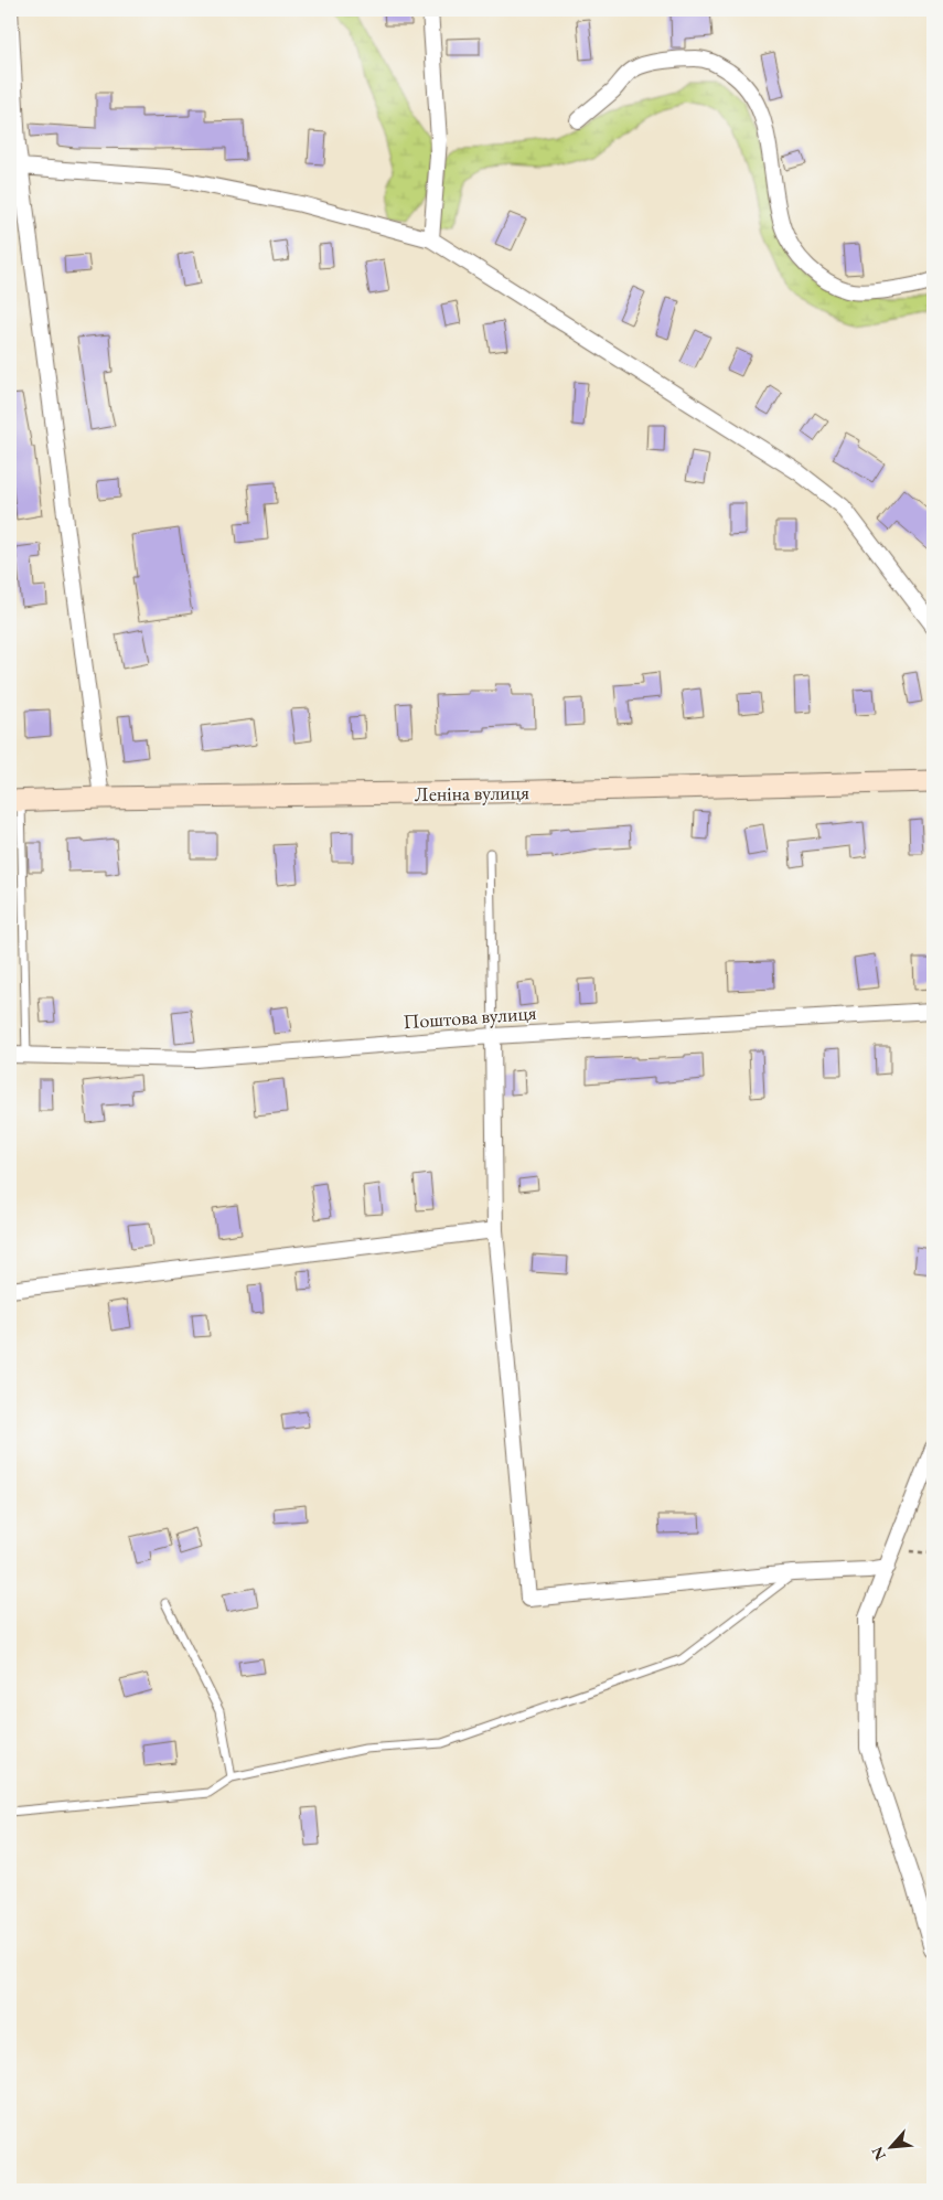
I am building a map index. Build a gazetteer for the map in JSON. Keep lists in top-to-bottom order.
{
  "streets": {
    "street": ["Леніна вулиця", "Поштова вулиця"]
  },
  "north": "bottom left"
}
